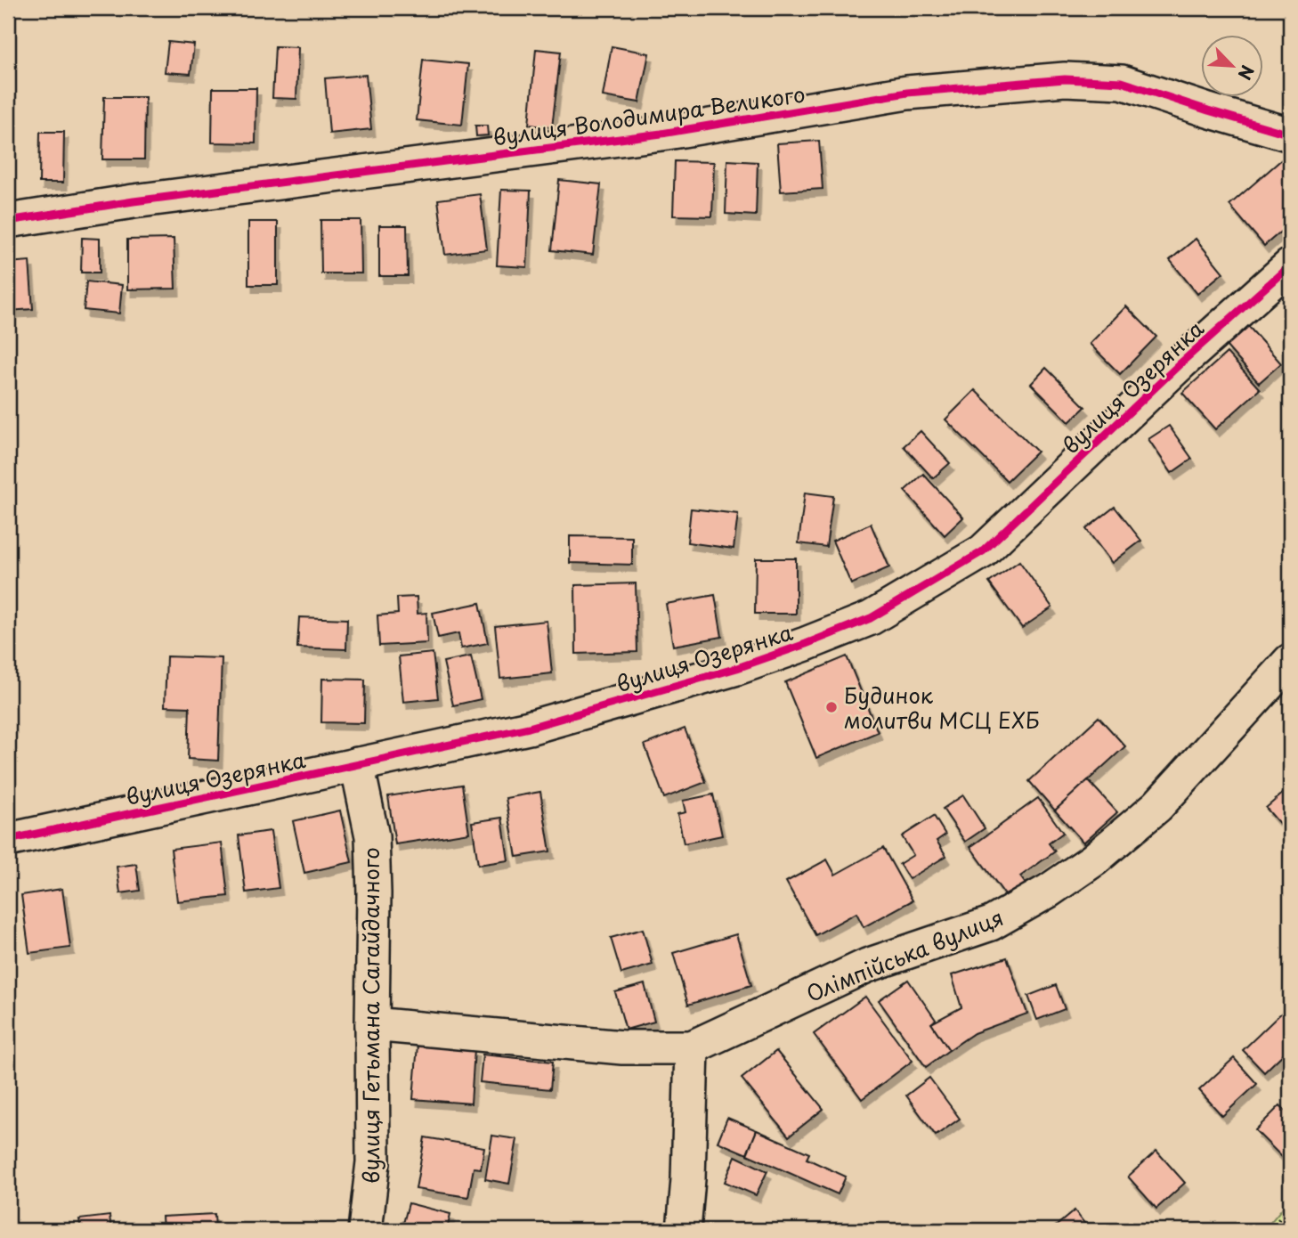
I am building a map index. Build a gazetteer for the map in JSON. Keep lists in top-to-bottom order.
{
  "streets": {
    "street": [
      "вулиця Володимира Великого",
      "вулиця Озерянка",
      "Олімпійська вулиця",
      "вулиця Гетьмана Сагайдачного"
    ]
  },
  "crossings": [
    ["вулиця Озерянка", "вулиця Гетьмана Сагайдачного"],
    ["Олімпійська вулиця", "вулиця Гетьмана Сагайдачного"]
  ],
  "places": ["Будинок молитви МСЦ ЕХБ"],
  "north": "bottom right"
}
